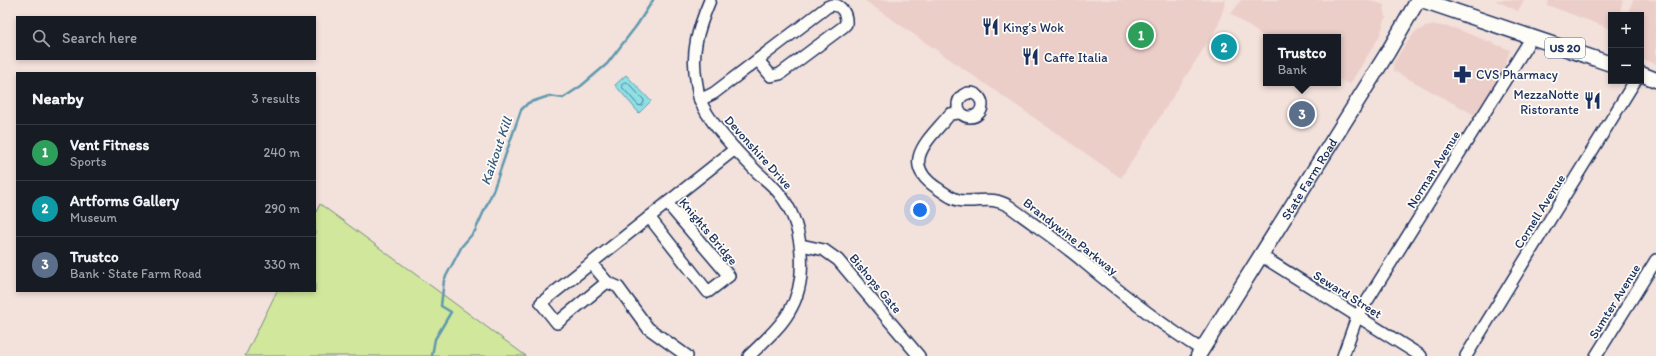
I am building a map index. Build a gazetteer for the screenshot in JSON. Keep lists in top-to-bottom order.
{
  "streets": {
    "main road": ["US 20", "State Farm Road"],
    "street": [
      "Devonshire Drive",
      "Norman Avenue",
      "Cornell Avenue",
      "Knights Bridge",
      "Brandywine Parkway",
      "Bishops Gate",
      "Seward Street",
      "Sumter Avenue"
    ]
  },
  "crossings": [
    ["US 20", "Norman Avenue"],
    ["Devonshire Drive", "Knights Bridge"],
    ["Devonshire Drive", "Bishops Gate"],
    ["Norman Avenue", "Seward Street"],
    ["State Farm Road", "Brandywine Parkway"],
    ["State Farm Road", "Seward Street"]
  ],
  "water": ["Kaikout Kill"],
  "places": {
    "restaurant": ["King’s Wok", "Caffe Italia", "MezzaNotte Ristorante"],
    "pharmacy": ["CVS Pharmacy"]
  },
  "page": {
    "map_buttons": ["+", "−"],
    "search": "Search here",
    "pins": ["1", "2", "3"],
    "popup": ["Trustco", "Bank"],
    "heading": ["Nearby", "3 results"],
    "list": [
      {
        "mark": "1",
        "name": "Vent Fitness",
        "note": "Sports",
        "value": "240 m"
      },
      {
        "mark": "2",
        "name": "Artforms Gallery",
        "note": "Museum",
        "value": "290 m"
      },
      {
        "mark": "3",
        "name": "Trustco",
        "note": "Bank · State Farm Road",
        "value": "330 m"
      }
    ]
  }
}
